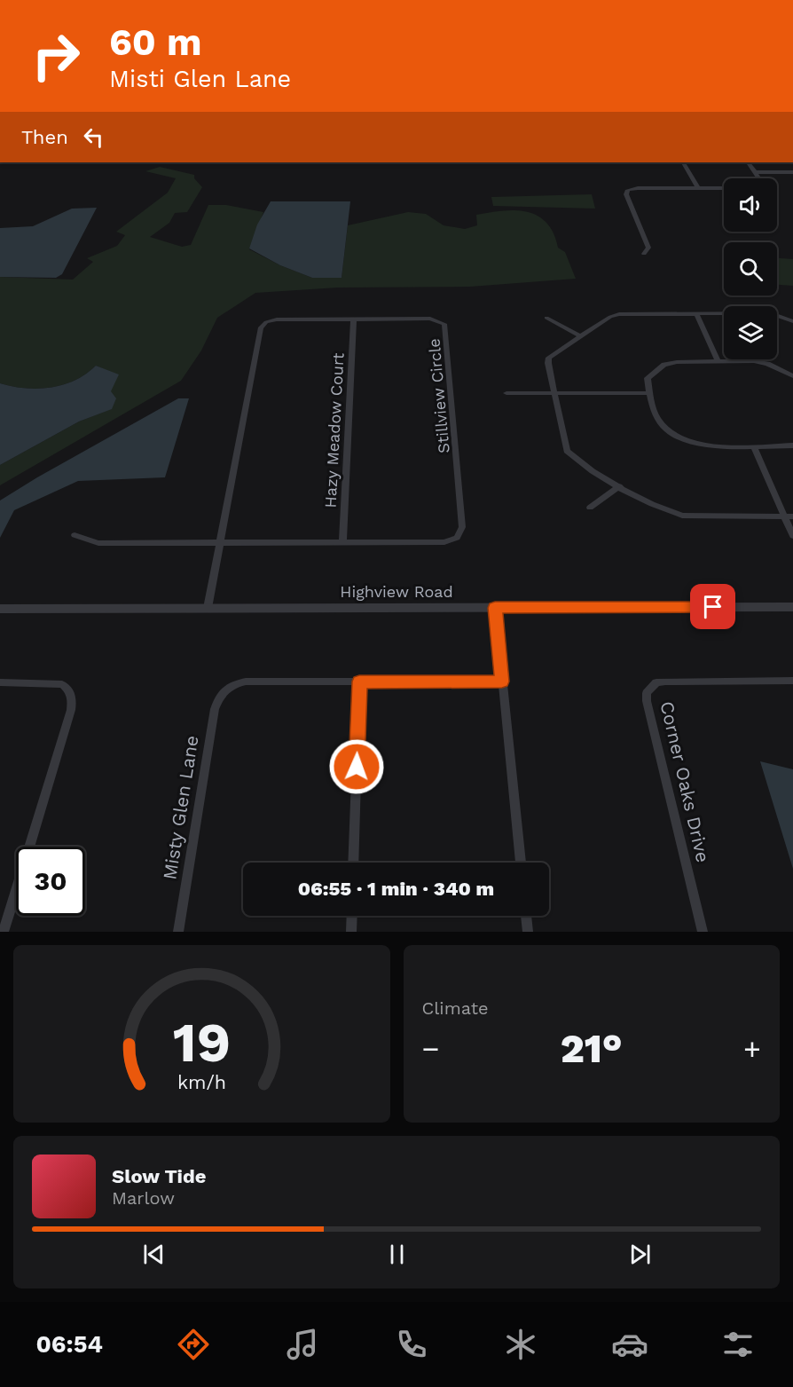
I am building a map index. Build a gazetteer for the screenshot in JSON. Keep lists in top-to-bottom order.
{
  "streets": {
    "street": [
      "Stillview Circle",
      "Hazy Meadow Court",
      "Highview Road",
      "Corner Oaks Drive",
      "Misty Glen Lane"
    ]
  },
  "crossings": [
    ["Stillview Circle", "Hazy Meadow Court"],
    ["Stillview Circle", "Highview Road"]
  ],
  "page": {
    "turn": ["60 m", "Misti Glen Lane"],
    "then": "Then",
    "limit": "30",
    "trip": "06:55 · 1 min · 340 m",
    "tile": "Climate",
    "heat": ["−", "21°", "+"],
    "song": ["Slow Tide", "Marlow"],
    "tabs": "06:54",
    "gauge": ["19", "km/h"]
  }
}
